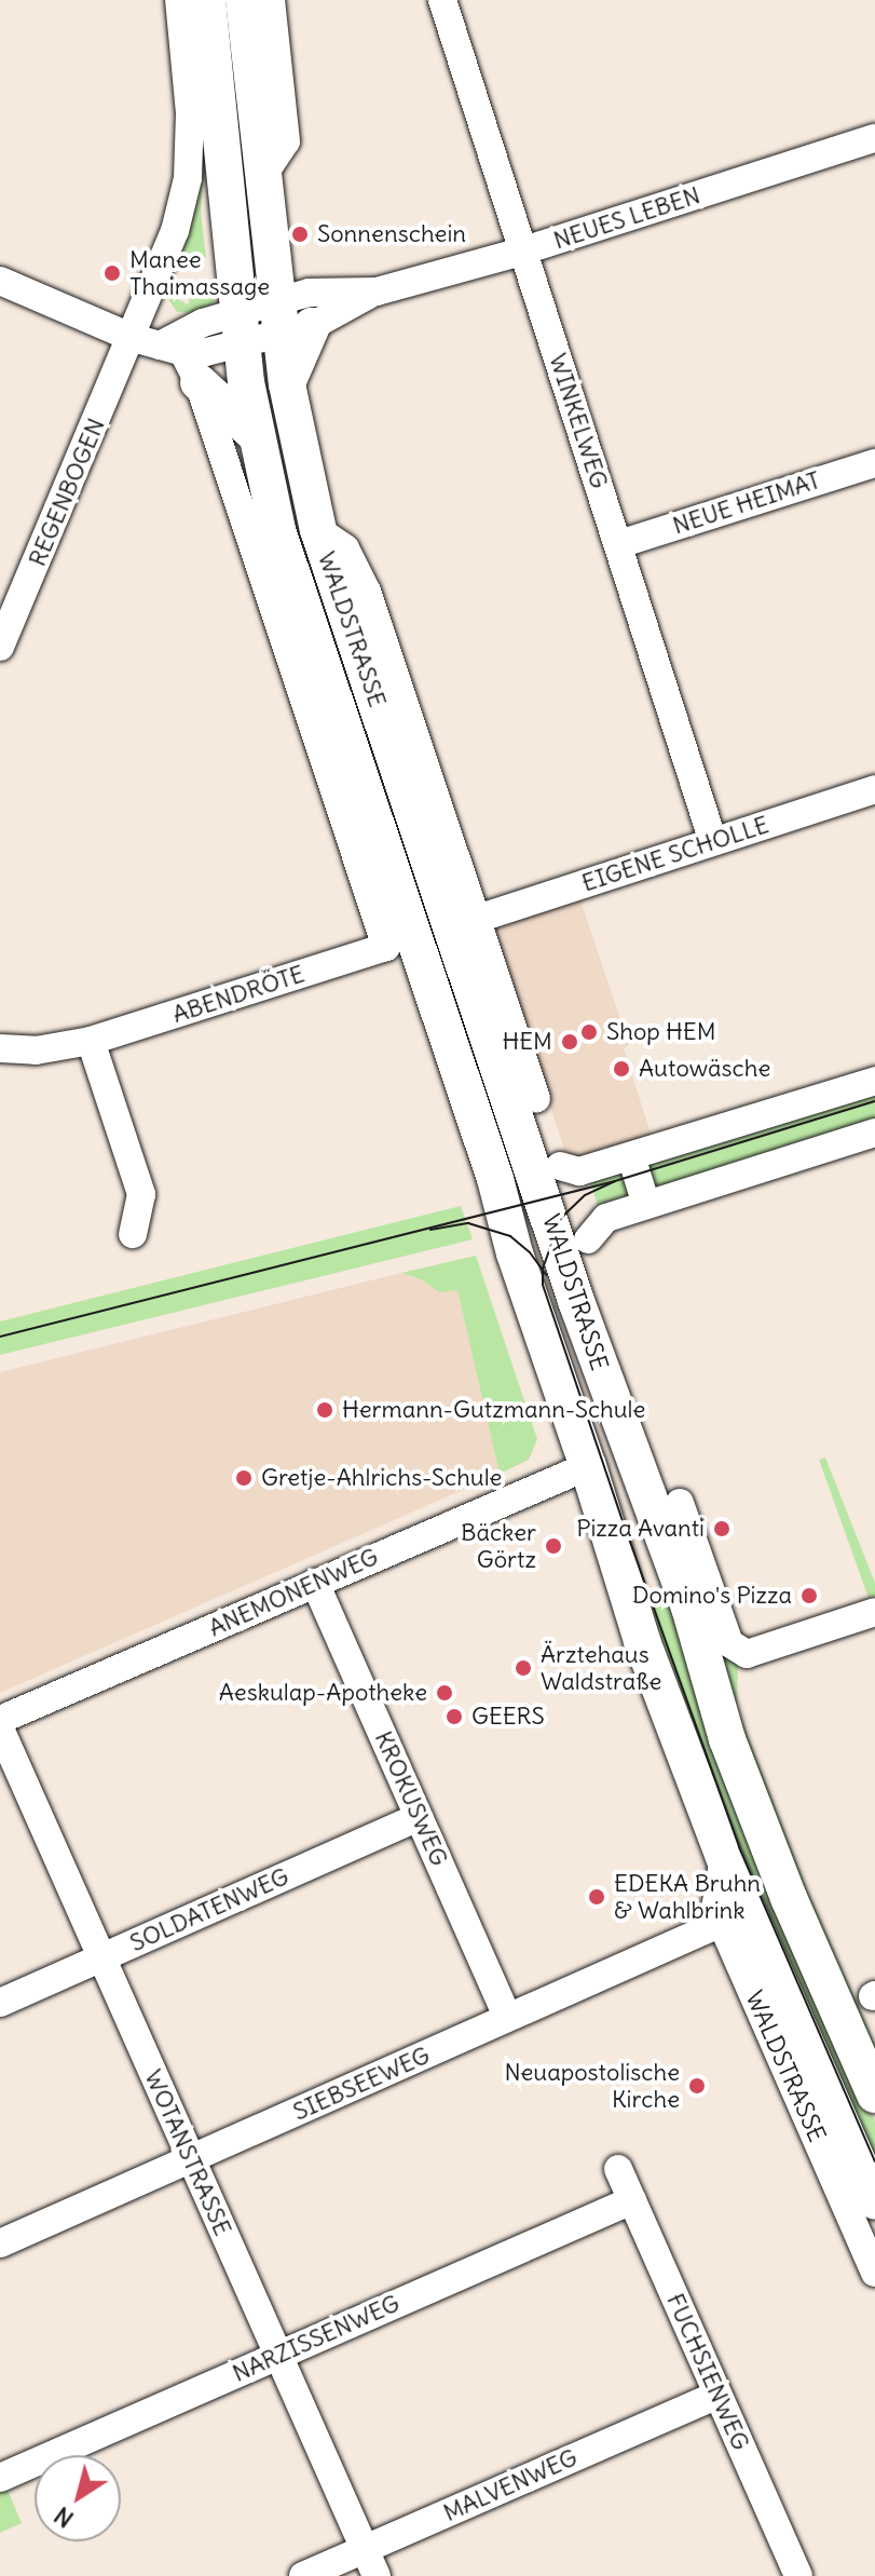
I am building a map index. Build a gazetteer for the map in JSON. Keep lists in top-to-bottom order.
{
  "streets": {
    "main road": ["WALDSTRASSE"],
    "street": [
      "NEUES LEBEN",
      "WINKELWEG",
      "REGENBOGEN",
      "NEUE HEIMAT",
      "EIGENE SCHOLLE",
      "ABENDRÖTE",
      "ANEMONENWEG",
      "KROKUSWEG",
      "SOLDATENWEG",
      "SIEBSEEWEG",
      "WOTANSTRASSE",
      "NARZISSENWEG",
      "FUCHSIENWEG",
      "MALVENWEG"
    ]
  },
  "crossings": [
    ["NEUES LEBEN", "WINKELWEG"],
    ["NEUES LEBEN", "WALDSTRASSE"],
    ["WINKELWEG", "NEUE HEIMAT"],
    ["WINKELWEG", "EIGENE SCHOLLE"],
    ["WALDSTRASSE", "EIGENE SCHOLLE"],
    ["WALDSTRASSE", "ANEMONENWEG"],
    ["WALDSTRASSE", "SIEBSEEWEG"],
    ["ANEMONENWEG", "KROKUSWEG"],
    ["KROKUSWEG", "SOLDATENWEG"],
    ["KROKUSWEG", "SIEBSEEWEG"],
    ["SOLDATENWEG", "WOTANSTRASSE"],
    ["SIEBSEEWEG", "WOTANSTRASSE"],
    ["WOTANSTRASSE", "NARZISSENWEG"],
    ["WOTANSTRASSE", "MALVENWEG"],
    ["NARZISSENWEG", "FUCHSIENWEG"],
    ["FUCHSIENWEG", "MALVENWEG"]
  ],
  "places": [
    "Sonnenschein",
    "Manee Thaimassage",
    "Shop HEM",
    "HEM",
    "Autowäsche",
    "Hermann-Gutzmann-Schule",
    "Gretje-Ahlrichs-Schule",
    "Pizza Avanti",
    "Bäcker Görtz",
    "Domino's Pizza",
    "Ärztehaus Waldstraße",
    "Aeskulap-Apotheke",
    "GEERS",
    "EDEKA Bruhn & Wahlbrink",
    "Neuapostolische Kirche"
  ],
  "north": "bottom left"
}
